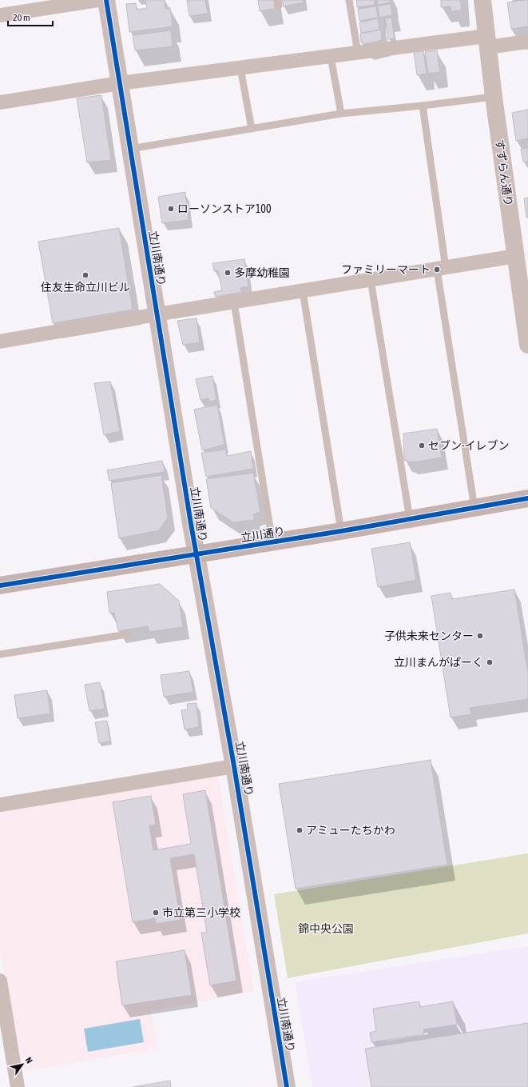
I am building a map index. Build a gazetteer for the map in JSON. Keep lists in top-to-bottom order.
{
  "streets": {
    "main road": ["立川通り"],
    "street": ["すずらん通り", "立川南通り"]
  },
  "crossings": [
    ["立川南通り", "立川通り"]
  ],
  "parks": ["錦中央公園"],
  "places": [
    "ローソンストア100",
    "ファミリーマート",
    "多摩幼稚園",
    "住友生命立川ビル",
    "セブン-イレブン",
    "子供未来センター",
    "立川まんがぱーく",
    "アミューたちかわ",
    "市立第三小学校"
  ],
  "scale_bar": "20 m",
  "north": "top right"
}
